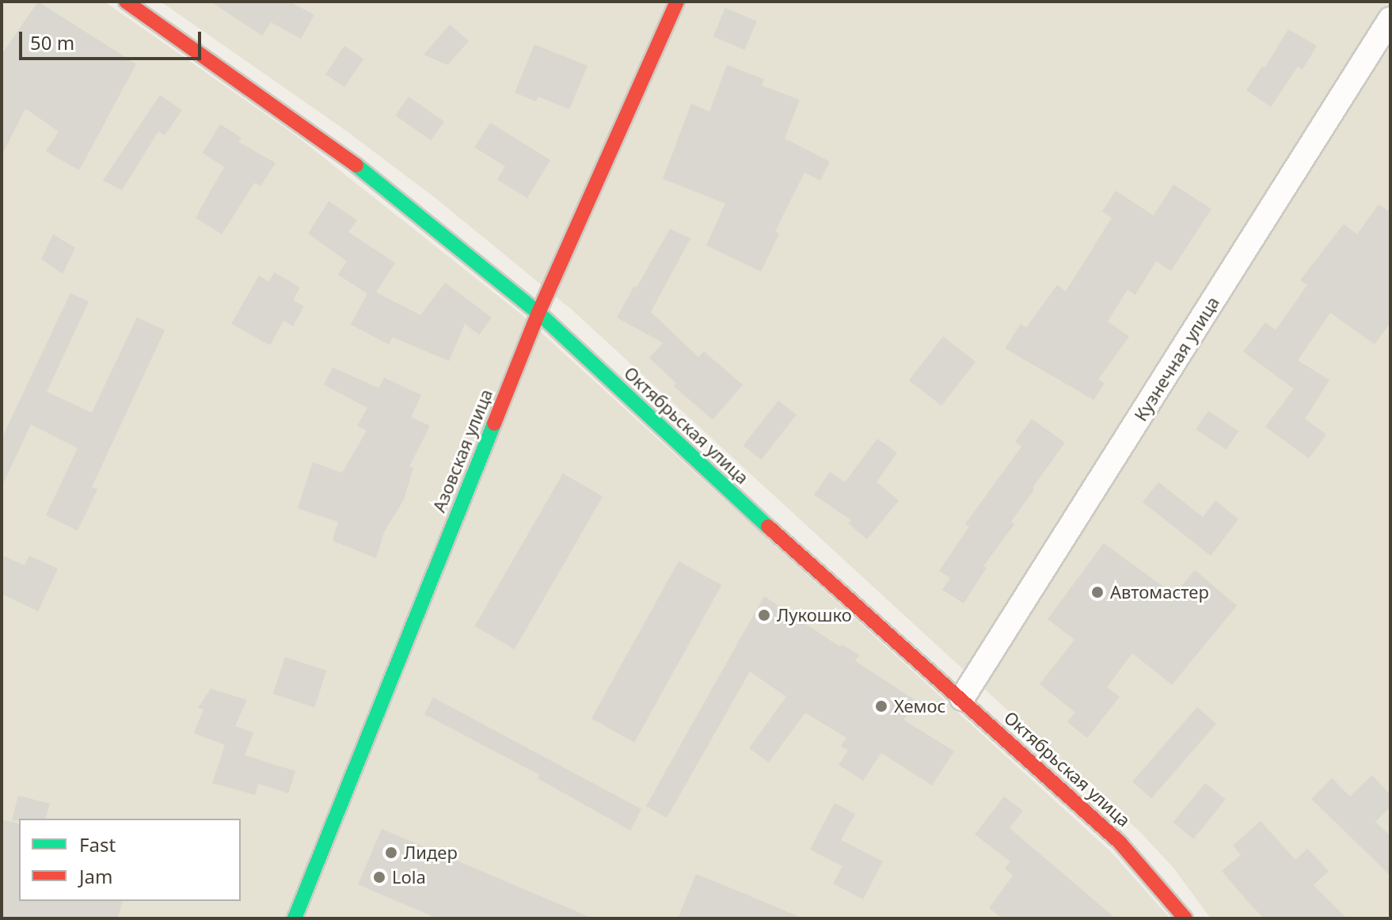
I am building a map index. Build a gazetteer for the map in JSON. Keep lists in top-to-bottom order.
{
  "streets": {
    "street": ["Кузнечная улица", "Октябрьская улица", "Азовская улица"]
  },
  "crossings": [
    ["Кузнечная улица", "Октябрьская улица"],
    ["Октябрьская улица", "Азовская улица"]
  ],
  "places": [
    "Автомастер",
    "Лукошко",
    "Хемос",
    "Лидер",
    "Lola"
  ],
  "legend": ["Fast", "Jam"],
  "scale_bar": "50 m"
}
